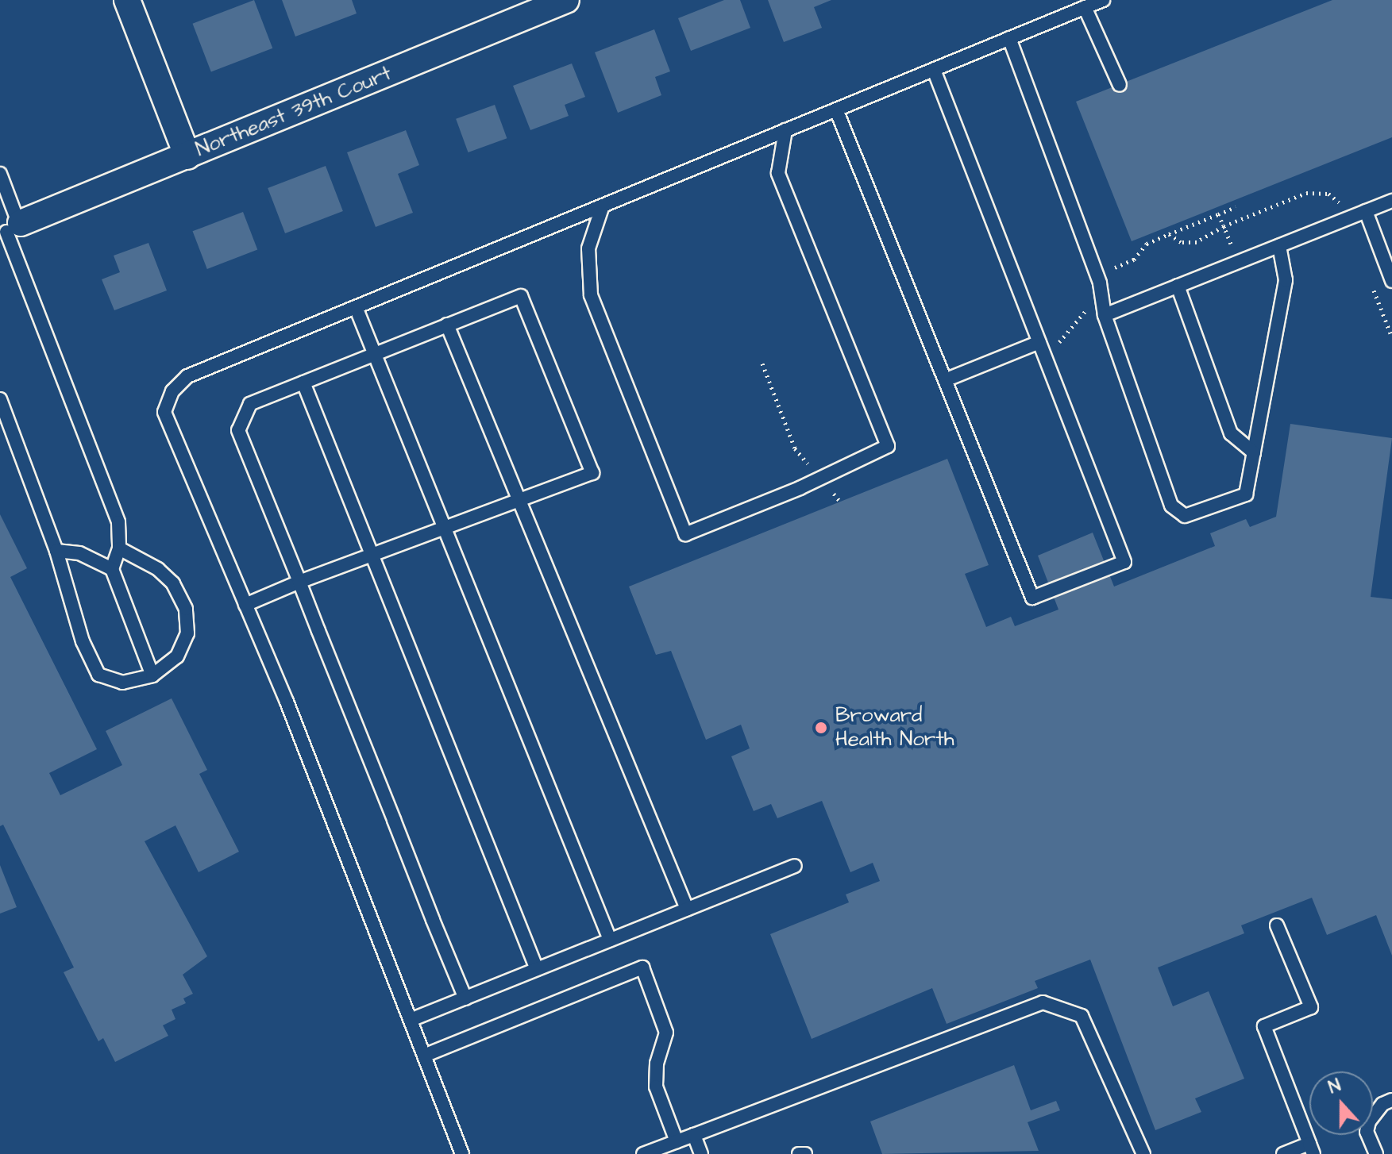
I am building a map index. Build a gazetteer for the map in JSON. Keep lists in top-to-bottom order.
{
  "streets": {
    "street": ["Northeast 39th Court"]
  },
  "places": ["Broward Health North"],
  "north": "top"
}
